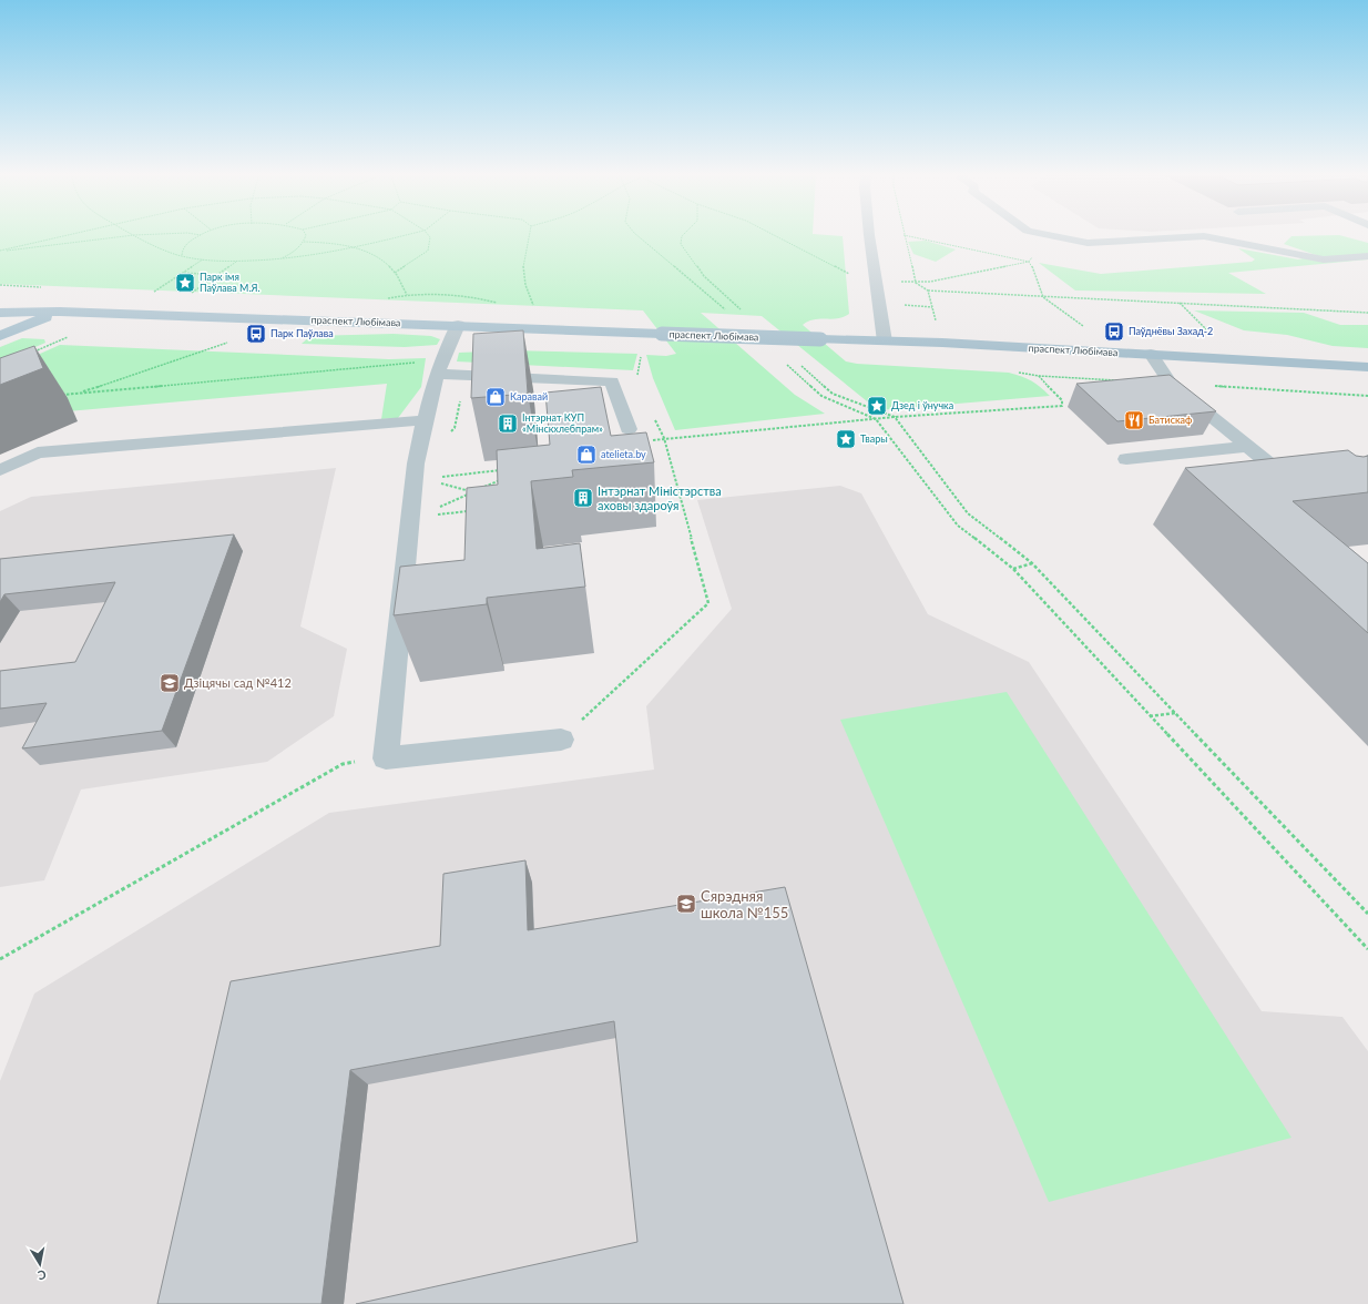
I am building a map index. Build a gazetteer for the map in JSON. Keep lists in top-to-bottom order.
{
  "streets": {
    "main road": ["праспект Любімава"]
  },
  "places": {
    "place": ["Парк імя Паўлава М.Я.", "Дзед і ўнучка", "Твары"],
    "bus stop": ["Паўднёвы Захад-2", "Парк Паўлава"],
    "shop": ["Каравай", "atelieta.by"],
    "restaurant": ["Батискаф"],
    "building": ["Інтэрнат КУП «Мінскхлебпрам»", "Інтэрнат Міністэрства аховы здароўя"],
    "school or university": ["Дзіцячы сад №412", "Сярэдняя школа №155"]
  },
  "north": "bottom"
}
